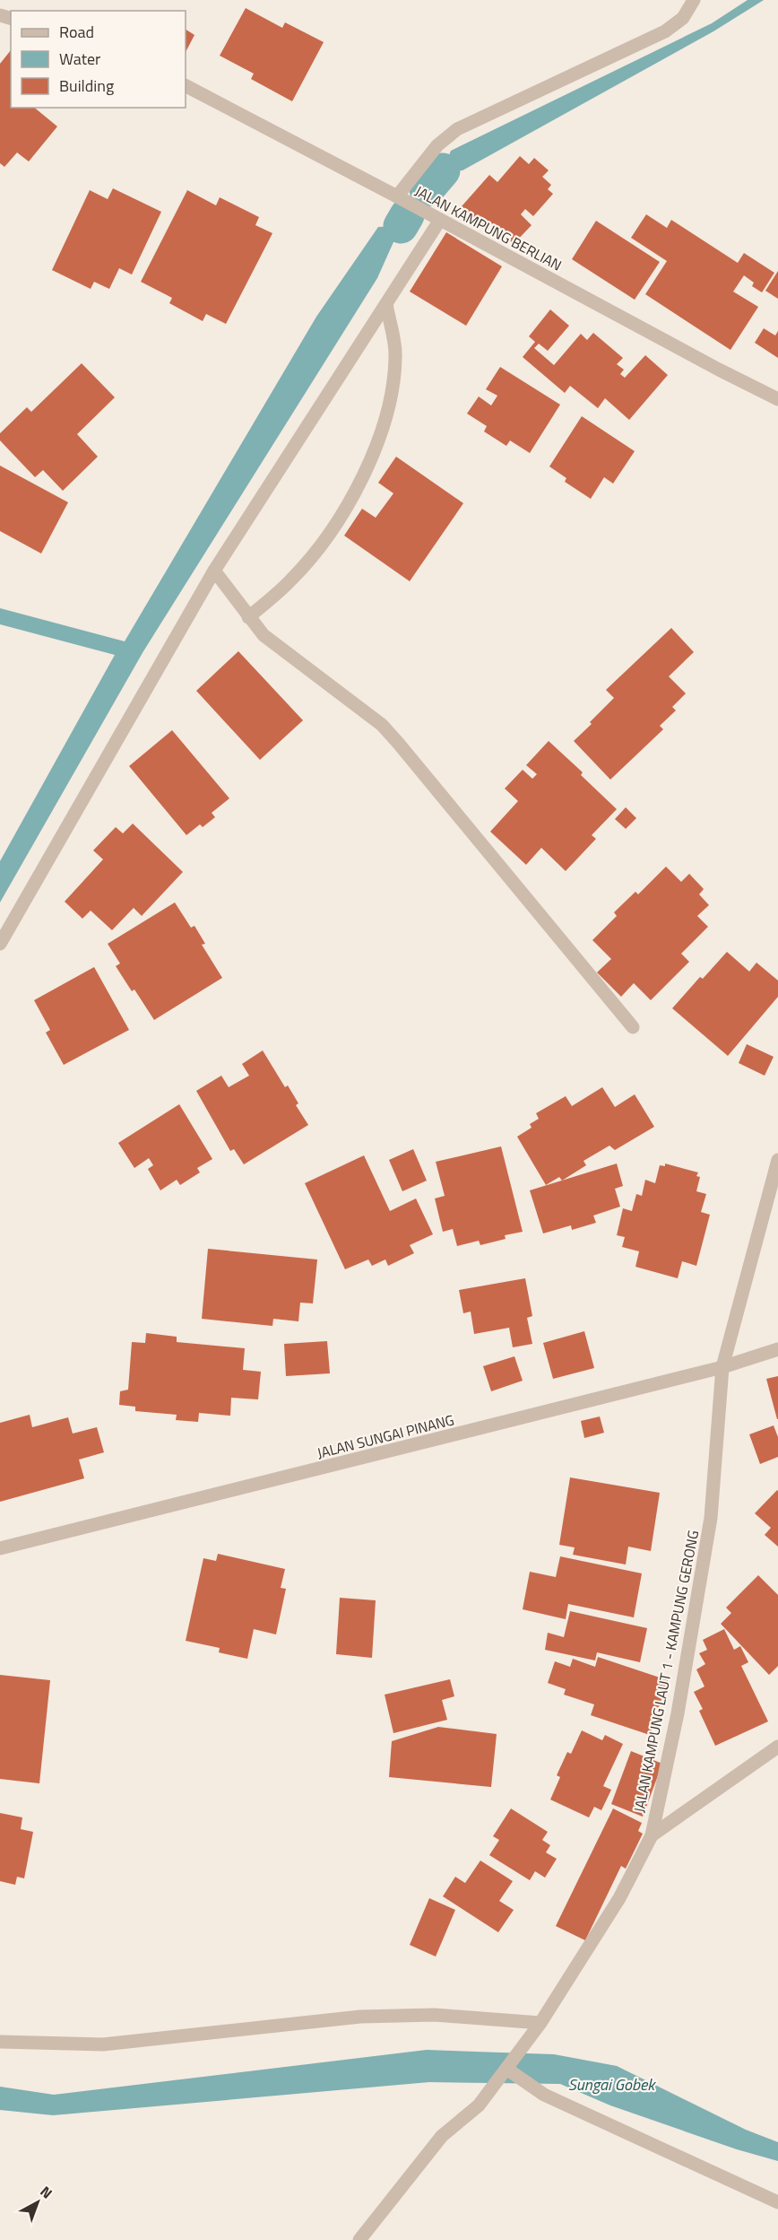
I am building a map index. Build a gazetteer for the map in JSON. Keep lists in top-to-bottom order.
{
  "streets": {
    "street": ["JALAN KAMPUNG BERLIAN", "JALAN SUNGAI PINANG", "JALAN KAMPUNG LAUT 1 - KAMPUNG GERONG"]
  },
  "crossings": [
    ["JALAN SUNGAI PINANG", "JALAN KAMPUNG LAUT 1 - KAMPUNG GERONG"]
  ],
  "water": ["Sungai Gobek"],
  "legend": ["Road", "Water", "Building"],
  "north": "top right"
}
